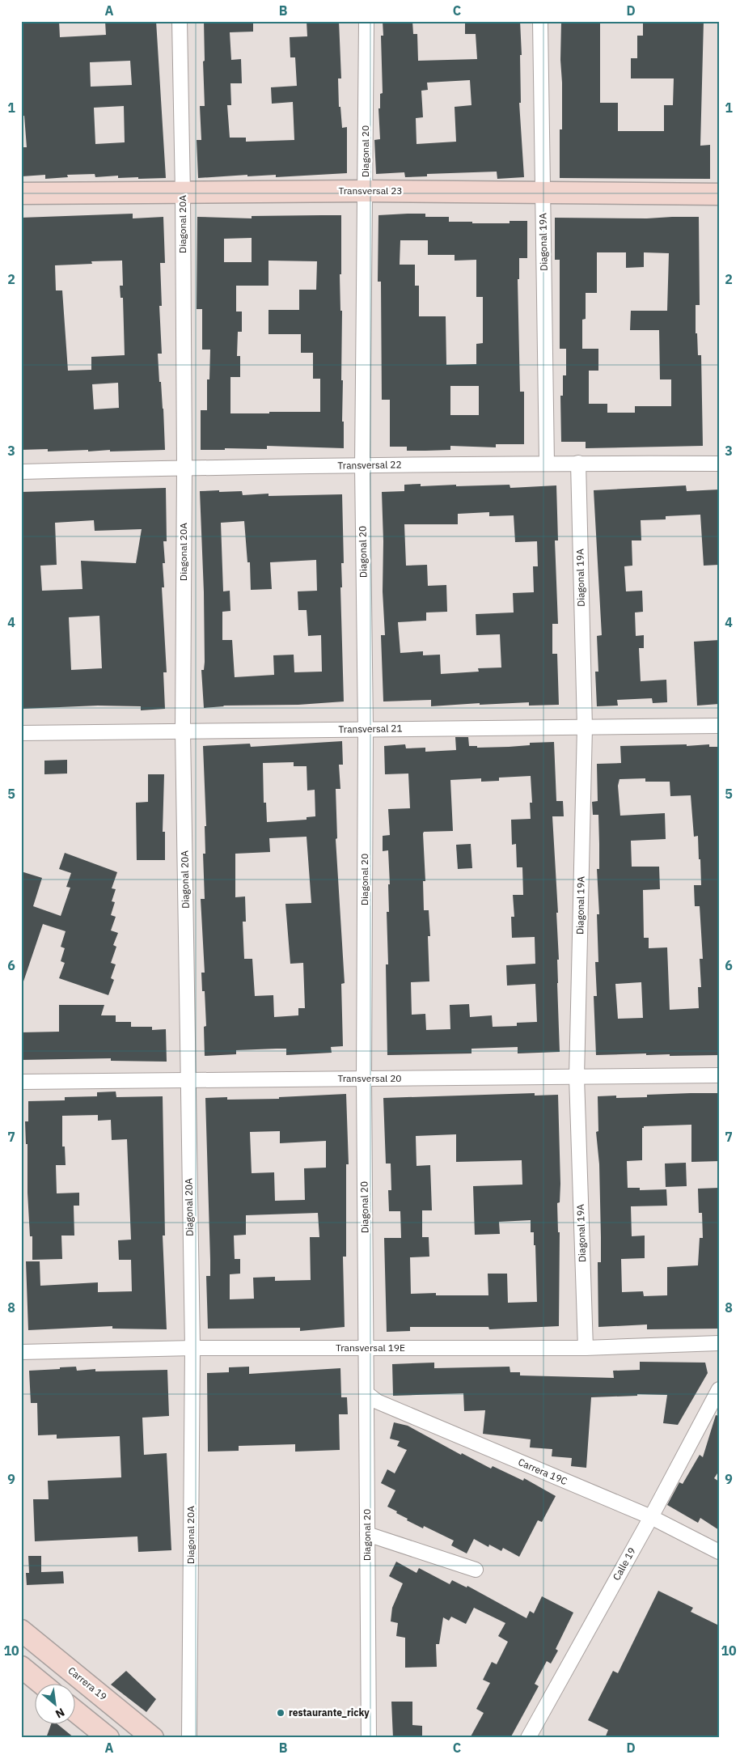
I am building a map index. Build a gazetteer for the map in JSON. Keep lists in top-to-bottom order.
{
  "streets": {
    "street": [
      "Diagonal 20",
      "Transversal 23",
      "Diagonal 20A",
      "Diagonal 19A",
      "Transversal 22",
      "Transversal 21",
      "Transversal 20",
      "Transversal 19E",
      "Carrera 19C",
      "Calle 19",
      "Carrera 19"
    ]
  },
  "crossings": [
    ["Diagonal 20", "Transversal 23"],
    ["Diagonal 20", "Transversal 22"],
    ["Diagonal 20", "Transversal 21"],
    ["Diagonal 20", "Transversal 20"],
    ["Diagonal 20", "Transversal 19E"],
    ["Diagonal 20", "Carrera 19C"],
    ["Transversal 23", "Diagonal 20A"],
    ["Transversal 23", "Diagonal 19A"],
    ["Diagonal 20A", "Transversal 22"],
    ["Diagonal 20A", "Transversal 21"],
    ["Diagonal 20A", "Transversal 20"],
    ["Diagonal 20A", "Transversal 19E"],
    ["Diagonal 19A", "Transversal 22"],
    ["Diagonal 19A", "Transversal 21"],
    ["Diagonal 19A", "Transversal 20"],
    ["Diagonal 19A", "Transversal 19E"],
    ["Carrera 19C", "Calle 19"]
  ],
  "places": ["restaurante_ricky"],
  "north": "bottom right",
  "grid": {
    "columns": [
      "A",
      "B",
      "C",
      "D"
    ],
    "rows": [
      "1",
      "2",
      "3",
      "4",
      "5",
      "6",
      "7",
      "8",
      "9",
      "10"
    ]
  }
}
